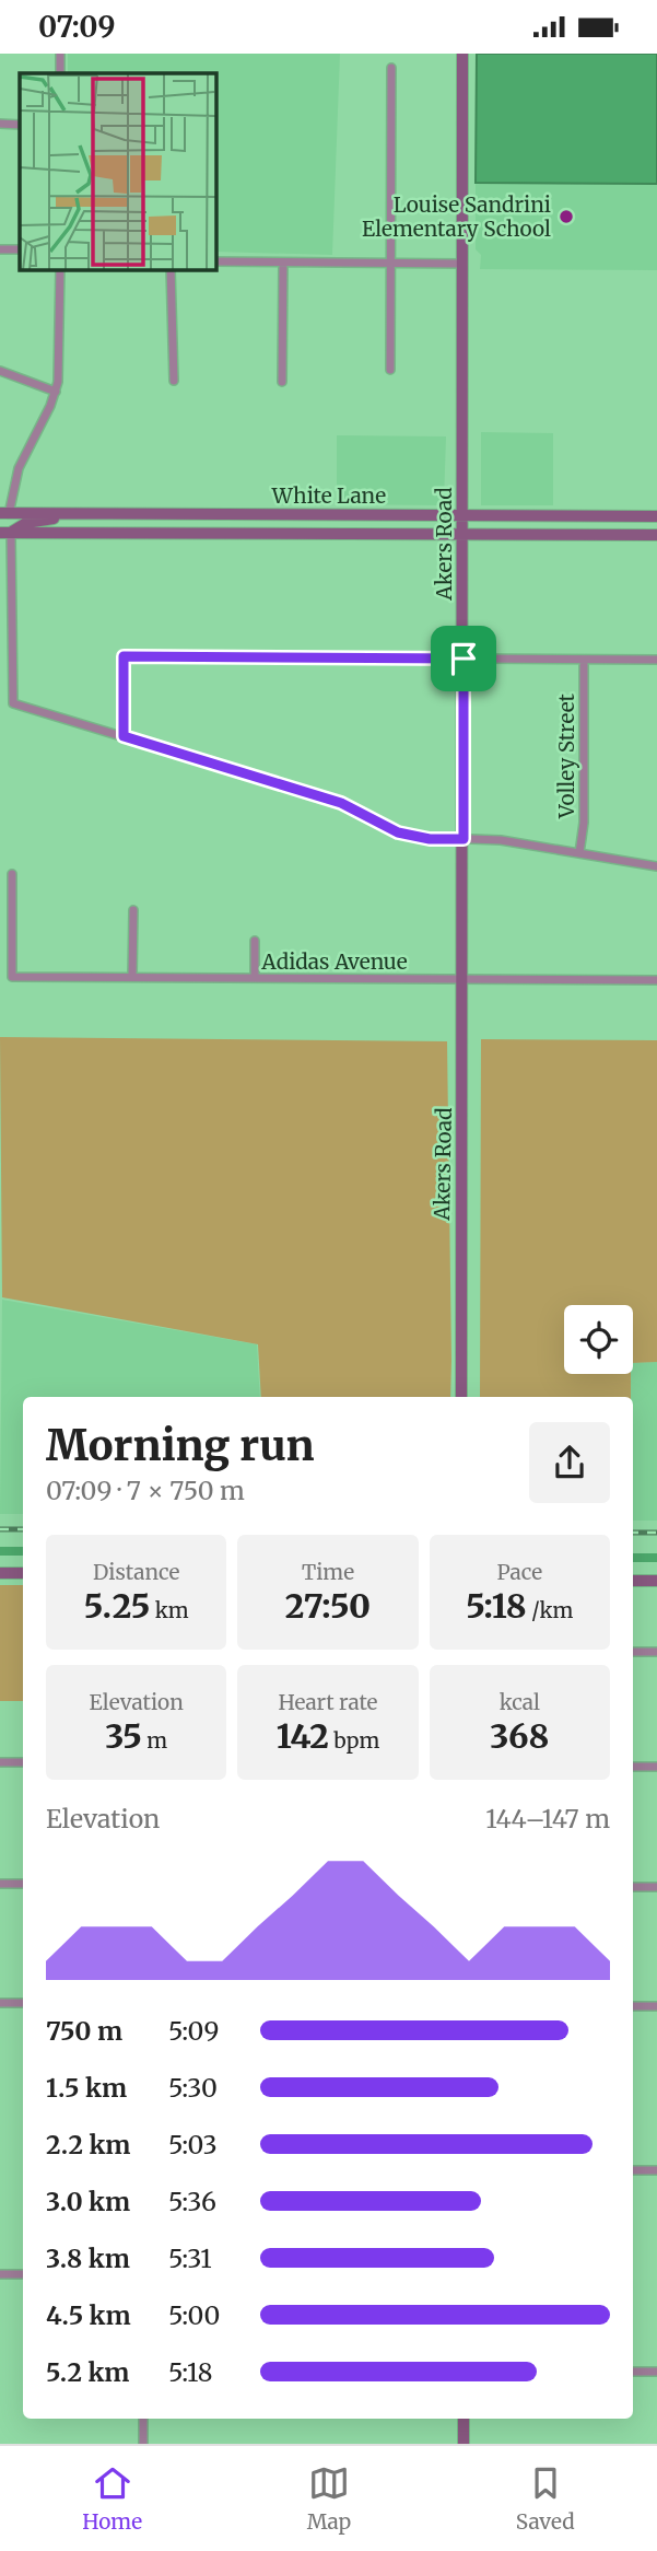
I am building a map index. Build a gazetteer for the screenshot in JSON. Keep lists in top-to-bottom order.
{
  "streets": {
    "street": [
      "White Lane",
      "Akers Road",
      "Volley Street",
      "Adidas Avenue"
    ]
  },
  "crossings": [
    ["White Lane", "Akers Road"],
    ["Akers Road", "Adidas Avenue"]
  ],
  "places": ["Louise Sandrini Elementary School"],
  "page": {
    "status": "07:09",
    "heading": ["Morning run", "07:09 · 7 × 750 m"],
    "stats": [
      ["Distance", "5.25 km"],
      ["Time", "27:50"],
      ["Pace", "5:18 /km"],
      ["Elevation", "35 m"],
      ["Heart rate", "142 bpm"],
      ["kcal", "368"]
    ],
    "chart": ["Elevation", "144–147 m"],
    "list": [
      {
        "name": "750 m",
        "note": "5:09"
      },
      {
        "name": "1.5 km",
        "note": "5:30"
      },
      {
        "name": "2.2 km",
        "note": "5:03"
      },
      {
        "name": "3.0 km",
        "note": "5:36"
      },
      {
        "name": "3.8 km",
        "note": "5:31"
      },
      {
        "name": "4.5 km",
        "note": "5:00"
      },
      {
        "name": "5.2 km",
        "note": "5:18"
      }
    ],
    "tabs": ["Home", "Map", "Saved"]
  }
}
